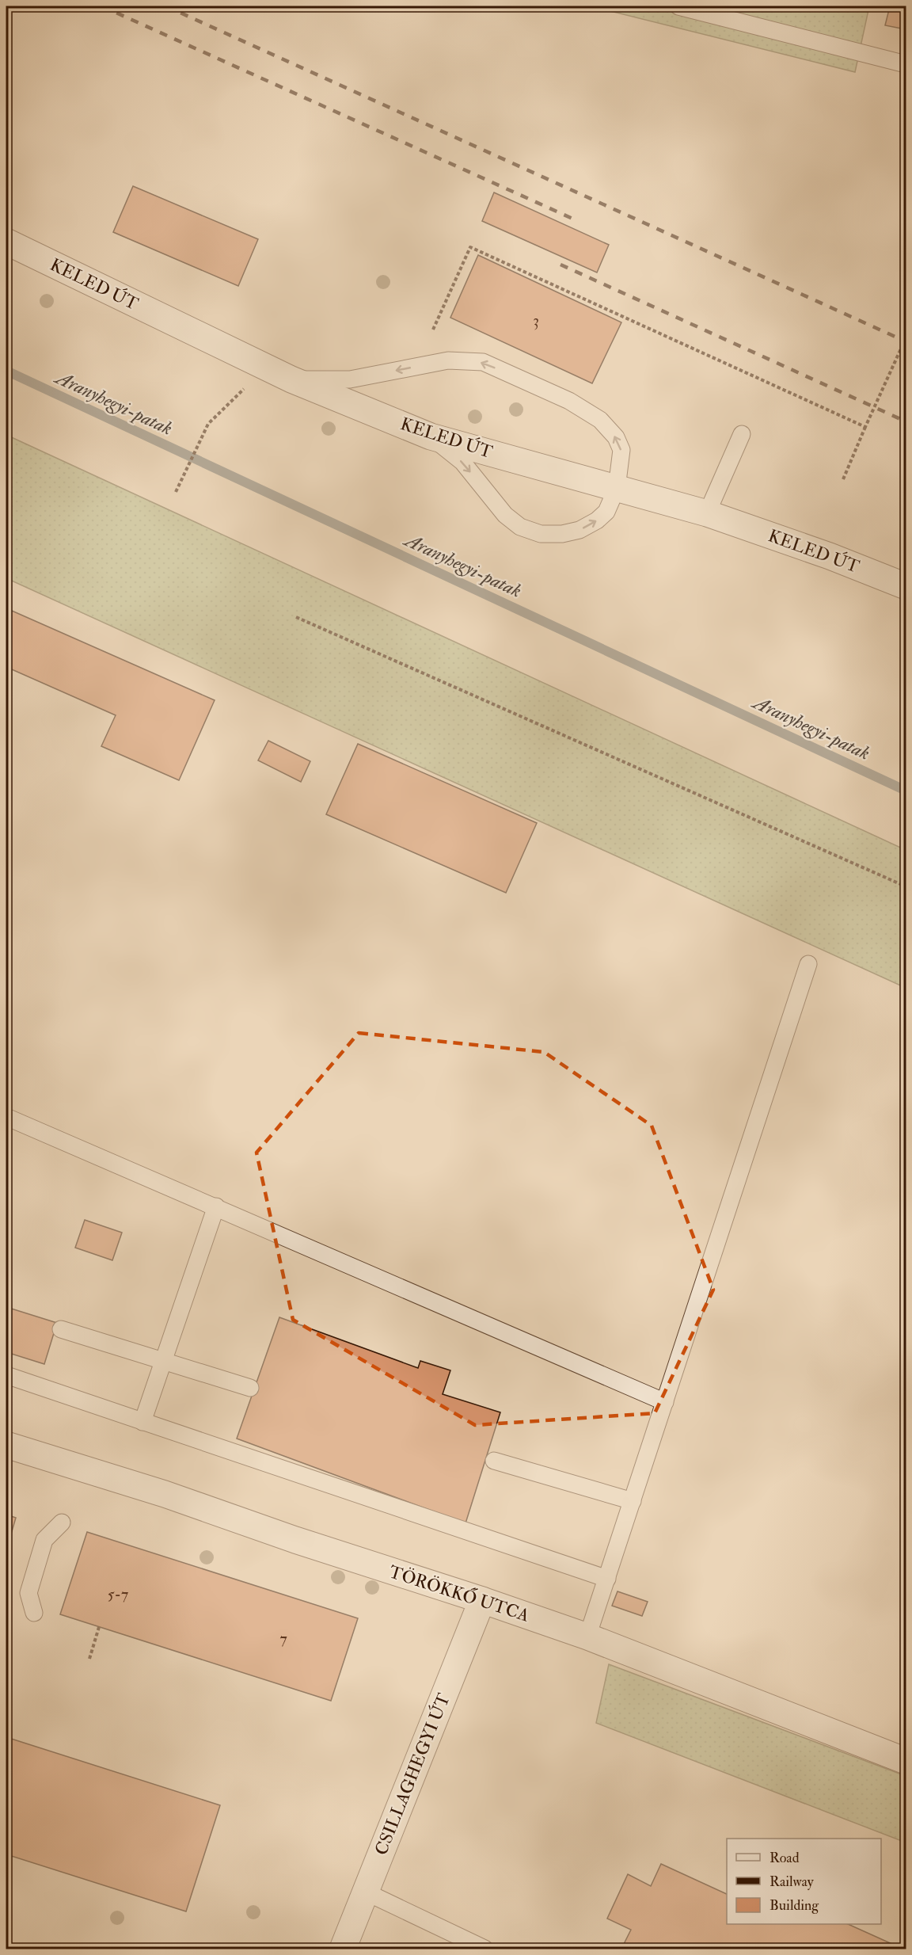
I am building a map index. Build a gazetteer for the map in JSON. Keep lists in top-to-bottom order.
{
  "streets": {
    "street": ["KELED ÚT", "TÖRÖKKŐ UTCA", "CSILLAGHEGYI ÚT"]
  },
  "crossings": [
    ["TÖRÖKKŐ UTCA", "CSILLAGHEGYI ÚT"]
  ],
  "water": ["Aranyhegyi-patak"],
  "house_numbers": ["3", "5-7", "7"],
  "legend": ["Road", "Railway", "Building"]
}
